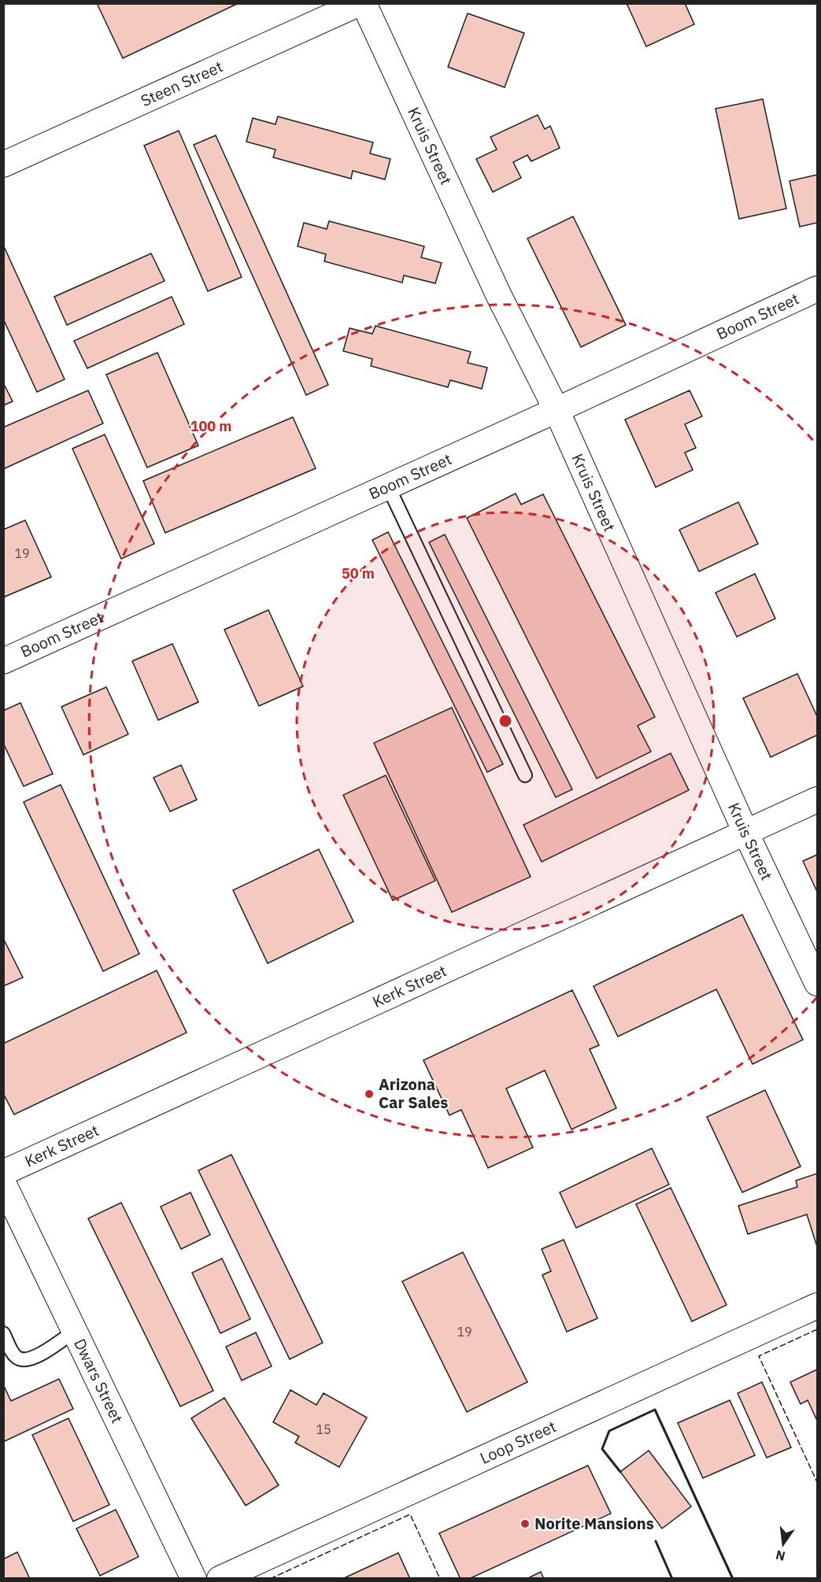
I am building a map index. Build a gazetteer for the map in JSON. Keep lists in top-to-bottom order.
{
  "streets": {
    "street": [
      "Steen Street",
      "Kruis Street",
      "Boom Street",
      "Kerk Street",
      "Dwars Street",
      "Loop Street"
    ]
  },
  "crossings": [
    ["Kruis Street", "Boom Street"],
    ["Kruis Street", "Kerk Street"]
  ],
  "places": ["Arizona Car Sales", "Norite Mansions"],
  "house_numbers": ["19", "19", "15"],
  "north": "bottom",
  "rings": ["100 m", "50 m"]
}
